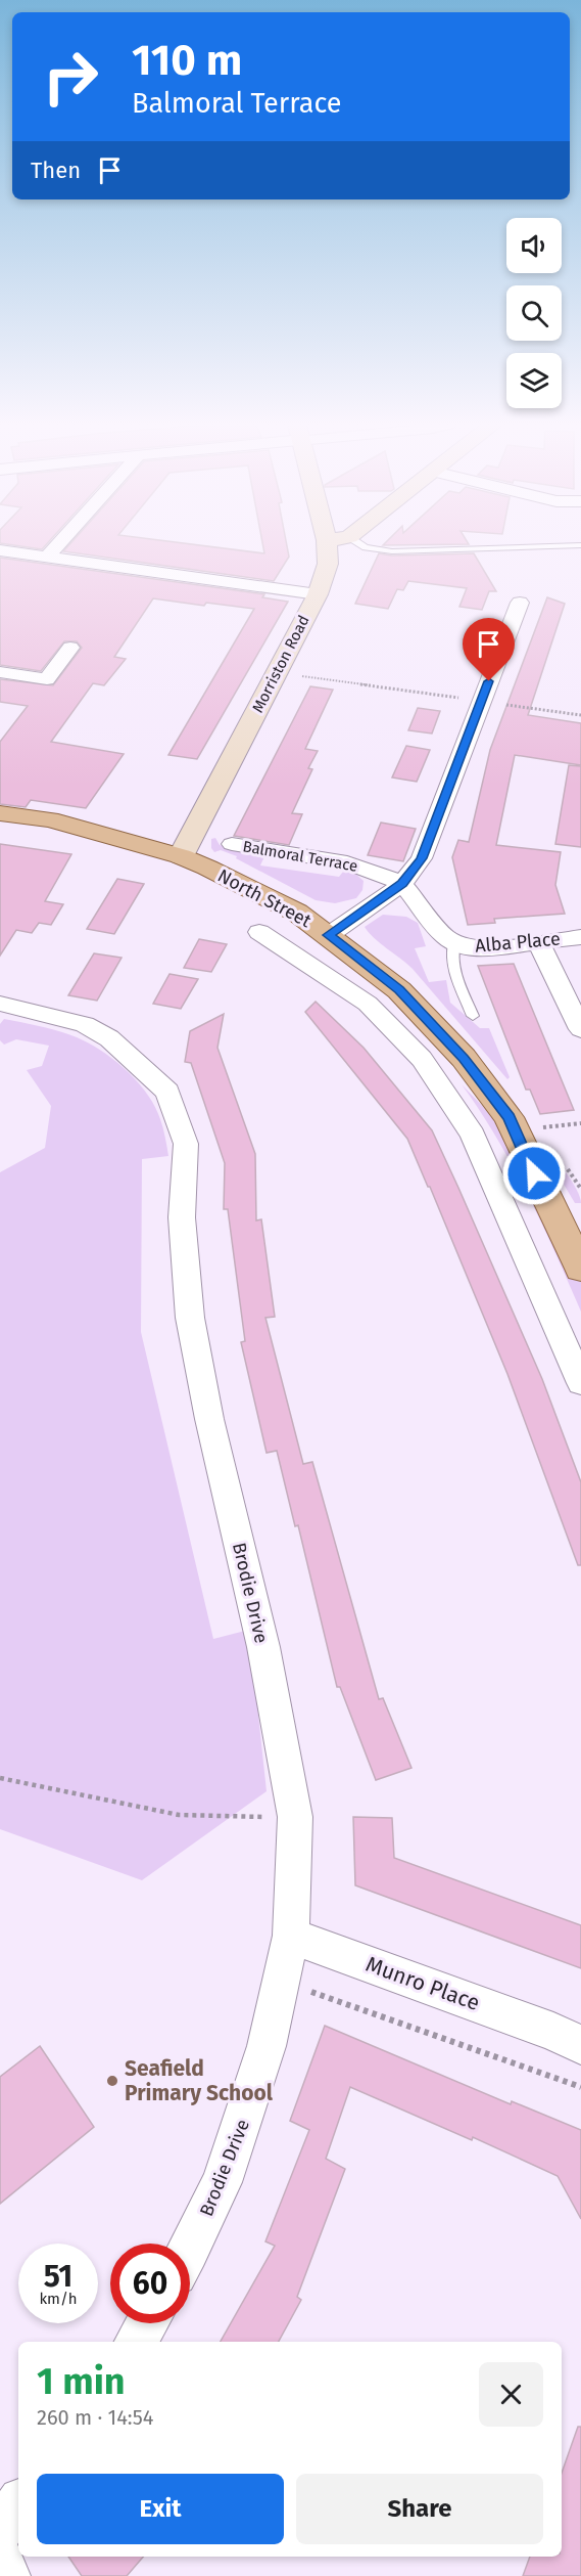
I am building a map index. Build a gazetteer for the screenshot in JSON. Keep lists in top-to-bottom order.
{
  "streets": {
    "main road": ["Morriston Road", "North Street"],
    "street": [
      "Balmoral Terrace",
      "Alba Place",
      "Brodie Drive",
      "Munro Place"
    ]
  },
  "crossings": [
    ["Morriston Road", "North Street"],
    ["Balmoral Terrace", "Alba Place"],
    ["Brodie Drive", "Munro Place"]
  ],
  "places": ["Seafield Primary School"],
  "page": {
    "turn": ["110 m", "Balmoral Terrace"],
    "then": "Then",
    "speed": "51 km/h",
    "limit": "60",
    "heading": ["1 min", "260 m · 14:54"],
    "buttons": ["Exit", "Share"]
  }
}
